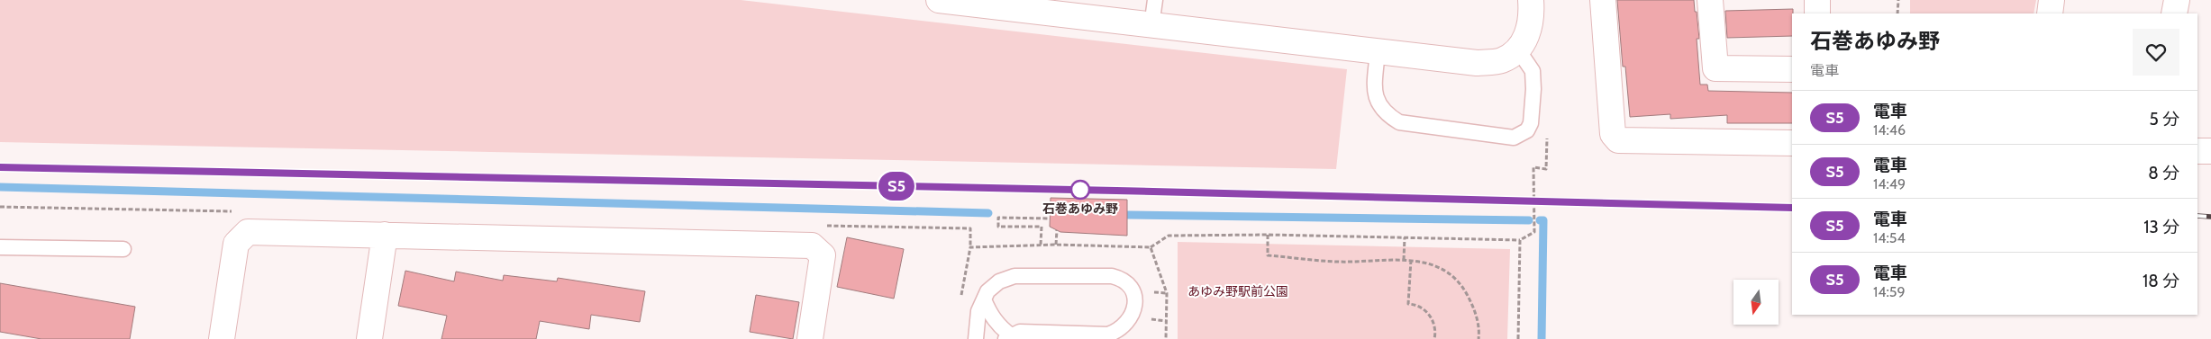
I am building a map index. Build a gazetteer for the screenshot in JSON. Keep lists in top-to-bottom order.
{
  "parks": ["あゆみ野駅前公園"],
  "places": ["石巻あゆみ野"],
  "north": "bottom",
  "page": {
    "on_map": "S5",
    "heading": ["石巻あゆみ野", "電車"],
    "list": [
      {
        "mark": "S5",
        "name": "電車",
        "note": "14:46",
        "value": "5 分"
      },
      {
        "mark": "S5",
        "name": "電車",
        "note": "14:49",
        "value": "8 分"
      },
      {
        "mark": "S5",
        "name": "電車",
        "note": "14:54",
        "value": "13 分"
      },
      {
        "mark": "S5",
        "name": "電車",
        "note": "14:59",
        "value": "18 分"
      }
    ]
  }
}
